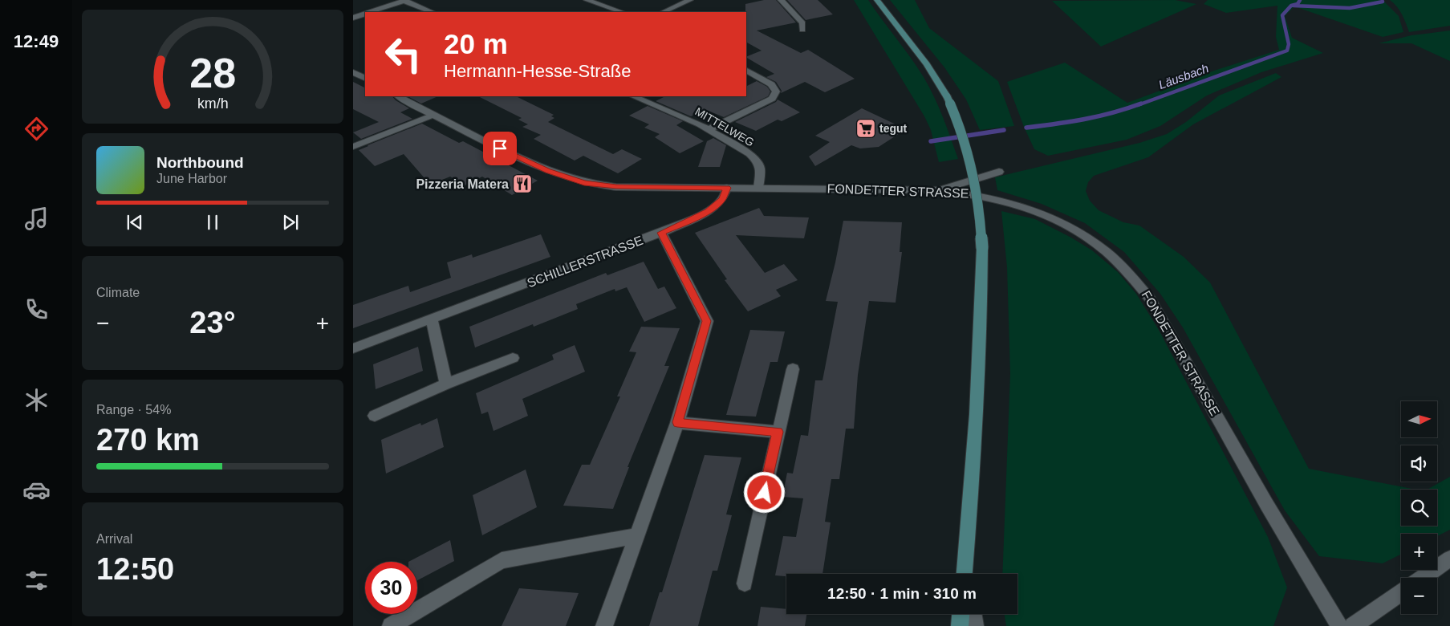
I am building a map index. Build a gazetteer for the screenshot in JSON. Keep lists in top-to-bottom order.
{
  "streets": {
    "street": ["MITTELWEG", "FONDETTER STRASSE", "SCHILLERSTRASSE"]
  },
  "crossings": [
    ["MITTELWEG", "FONDETTER STRASSE"],
    ["FONDETTER STRASSE", "SCHILLERSTRASSE"]
  ],
  "water": ["Läusbach"],
  "places": {
    "supermarket": ["tegut"],
    "restaurant": ["Pizzeria Matera"]
  },
  "north": "right",
  "page": {
    "tabs": "12:49",
    "turn": ["20 m", "Hermann-Hesse-Straße"],
    "song": ["Northbound", "June Harbor"],
    "tile": [
      "Climate",
      ["Range · 54%", "270 km"],
      ["Arrival", "12:50"]
    ],
    "heat": ["−", "23°", "+"],
    "map_buttons": ["+", "−"],
    "limit": "30",
    "trip": "12:50 · 1 min · 310 m",
    "gauge": ["28", "km/h"]
  }
}
